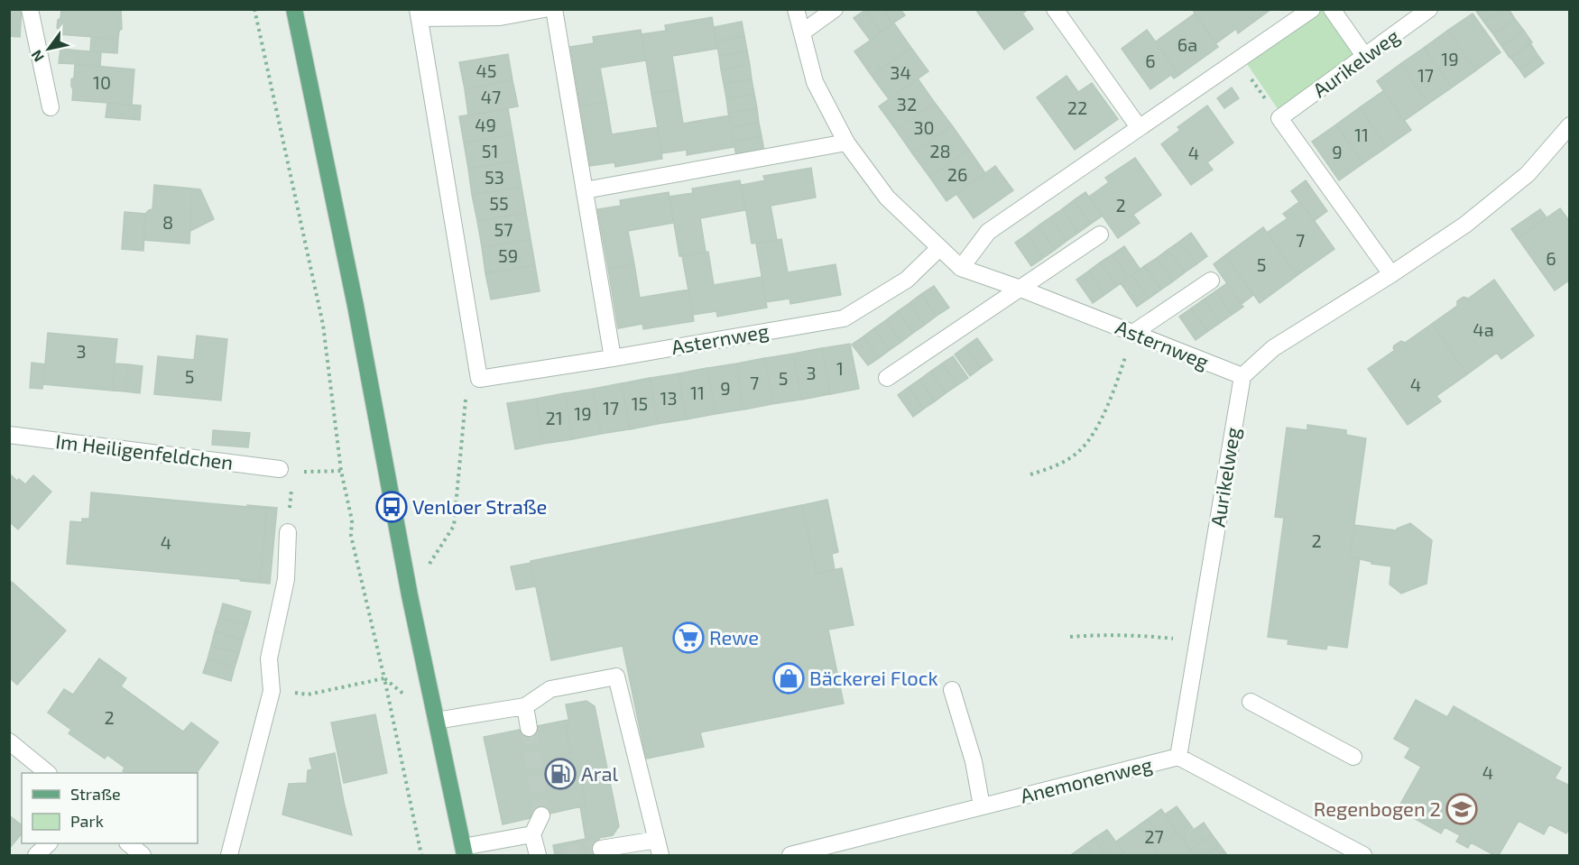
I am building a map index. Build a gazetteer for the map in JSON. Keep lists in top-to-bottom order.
{
  "streets": {
    "street": [
      "Aurikelweg",
      "Asternweg",
      "Im Heiligenfeldchen",
      "Anemonenweg"
    ]
  },
  "crossings": [
    ["Aurikelweg", "Asternweg"],
    ["Aurikelweg", "Anemonenweg"]
  ],
  "places": {
    "bus stop": ["Venloer Straße"],
    "supermarket": ["Rewe"],
    "shop": ["Bäckerei Flock"],
    "fuel station": ["Aral"],
    "school or university": ["Regenbogen 2"]
  },
  "house_numbers": [
    "6a",
    "19",
    "6",
    "45",
    "34",
    "17",
    "10",
    "47",
    "32",
    "22",
    "49",
    "30",
    "11",
    "51",
    "28",
    "9",
    "4",
    "26",
    "53",
    "55",
    "2",
    "8",
    "57",
    "7",
    "59",
    "6",
    "5",
    "4a",
    "3",
    "1",
    "3",
    "5",
    "5",
    "7",
    "4",
    "9",
    "11",
    "13",
    "15",
    "17",
    "19",
    "21",
    "2",
    "4",
    "2",
    "4",
    "27"
  ],
  "legend": ["Straße", "Park"],
  "north": "bottom left"
}
